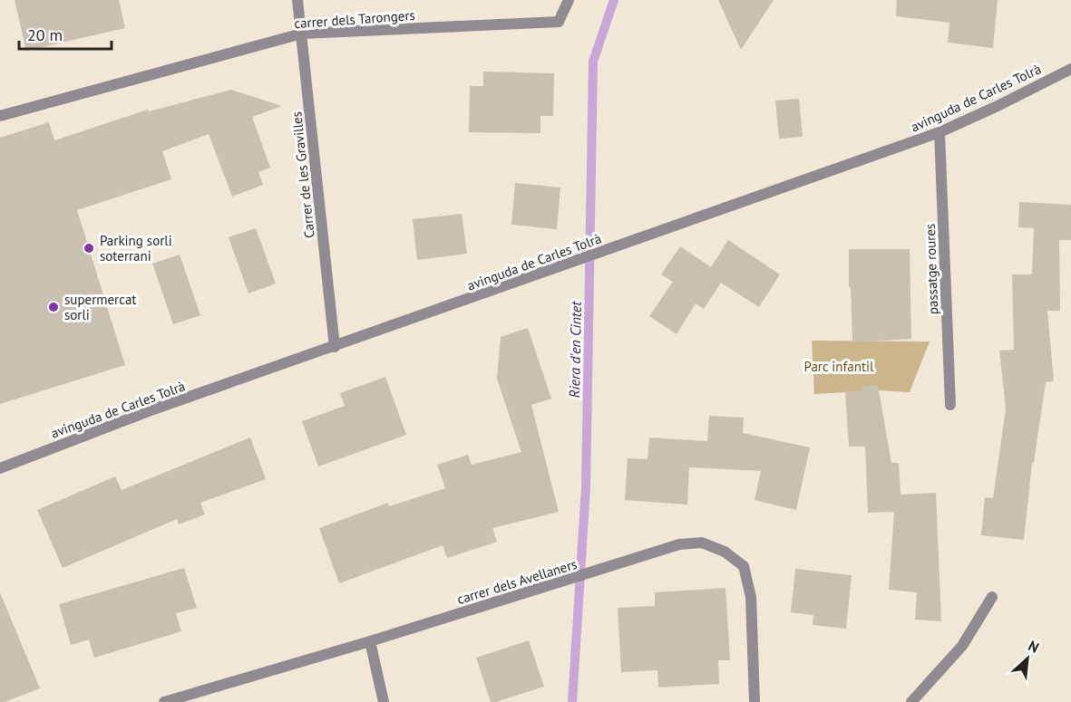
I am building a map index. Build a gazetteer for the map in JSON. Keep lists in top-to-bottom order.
{
  "streets": {
    "street": [
      "carrer dels Tarongers",
      "avinguda de Carles Tolrà",
      "Carrer de les Gravilles",
      "passatge roures",
      "carrer dels Avellaners"
    ]
  },
  "crossings": [
    ["carrer dels Tarongers", "Carrer de les Gravilles"],
    ["avinguda de Carles Tolrà", "Carrer de les Gravilles"],
    ["avinguda de Carles Tolrà", "passatge roures"]
  ],
  "water": ["Riera d'en Cintet"],
  "parks": ["Parc infantil"],
  "places": ["Parking sorli soterrani", "supermercat sorli"],
  "scale_bar": "20 m",
  "north": "top right"
}
